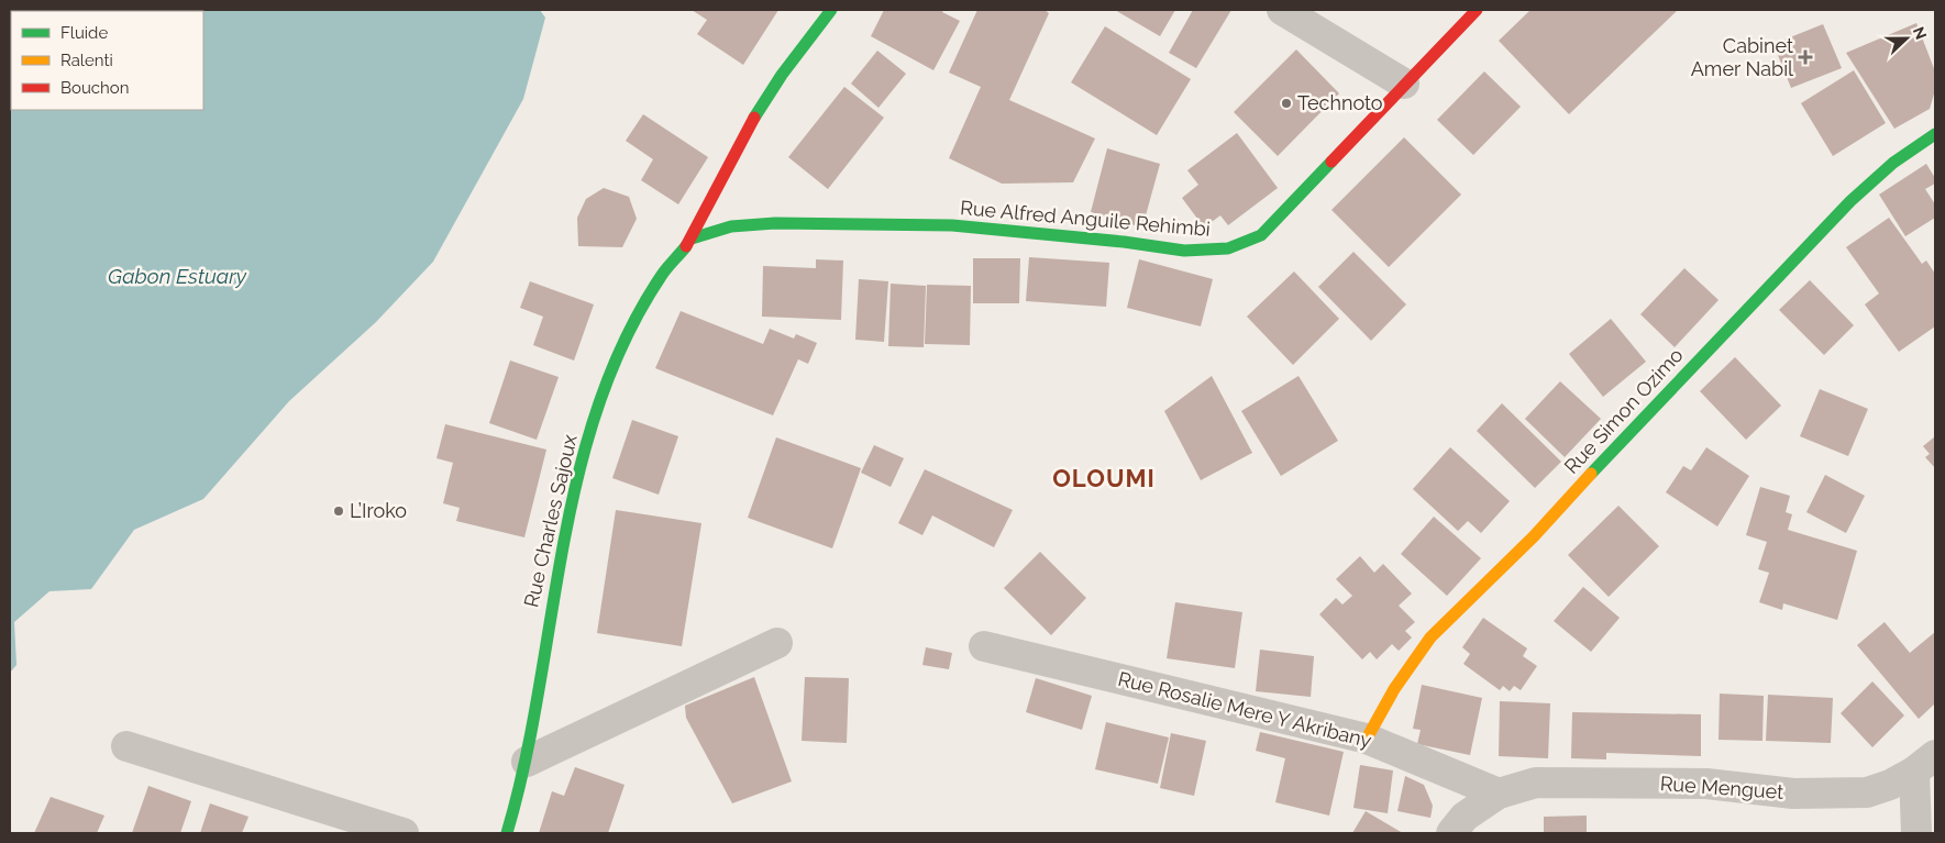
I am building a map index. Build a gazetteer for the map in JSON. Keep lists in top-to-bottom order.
{
  "streets": {
    "street": [
      "Rue Alfred Anguile Rehimbi",
      "Rue Simon Ozimo",
      "Rue Charles Sajoux",
      "Rue Rosalie Mere Y Akribany",
      "Rue Menguet"
    ]
  },
  "crossings": [
    ["Rue Alfred Anguile Rehimbi", "Rue Charles Sajoux"],
    ["Rue Simon Ozimo", "Rue Rosalie Mere Y Akribany"],
    ["Rue Rosalie Mere Y Akribany", "Rue Menguet"]
  ],
  "districts": ["OLOUMI"],
  "water": ["Gabon Estuary"],
  "places": {
    "health": ["Cabinet Amer Nabil"],
    "other": ["Technoto", "L’Iroko"]
  },
  "legend": ["Fluide", "Ralenti", "Bouchon"],
  "north": "right"
}
